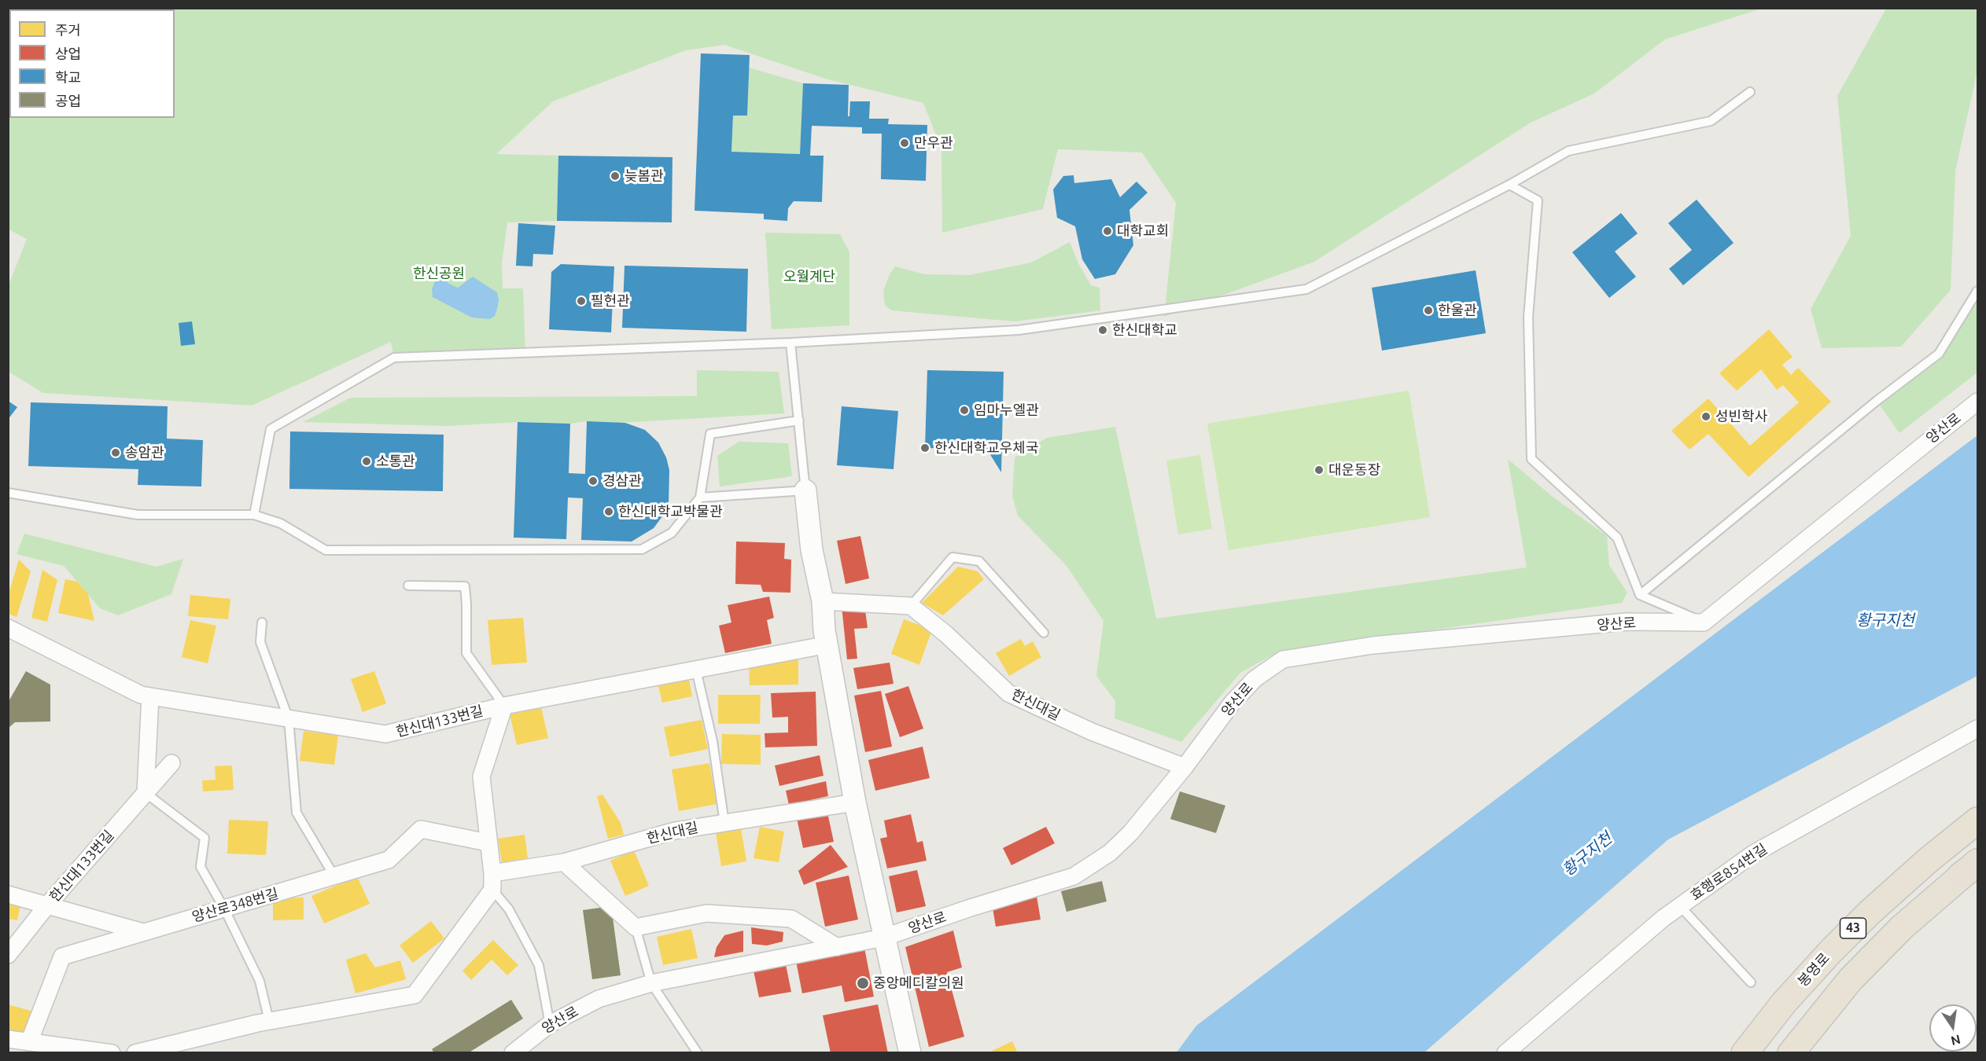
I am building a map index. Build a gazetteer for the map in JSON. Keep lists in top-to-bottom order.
{
  "streets": {
    "highway": ["43", "봉영로"],
    "street": [
      "양산로",
      "한신대길",
      "한신대133번길",
      "효행로854번길",
      "양산로348번길"
    ]
  },
  "crossings": [
    ["양산로", "한신대길"],
    ["한신대133번길", "양산로348번길"]
  ],
  "water": ["황구지천"],
  "parks": ["한신공원", "오월계단"],
  "places": [
    "만우관",
    "늦봄관",
    "대학교회",
    "필헌관",
    "한울관",
    "한신대학교",
    "임마누엘관",
    "성빈학사",
    "한신대학교우체국",
    "송암관",
    "소통관",
    "대운동장",
    "경삼관",
    "한신대학교박물관",
    "중앙메디칼의원"
  ],
  "legend": [
    "주거",
    "상업",
    "학교",
    "공업"
  ],
  "north": "bottom"
}
